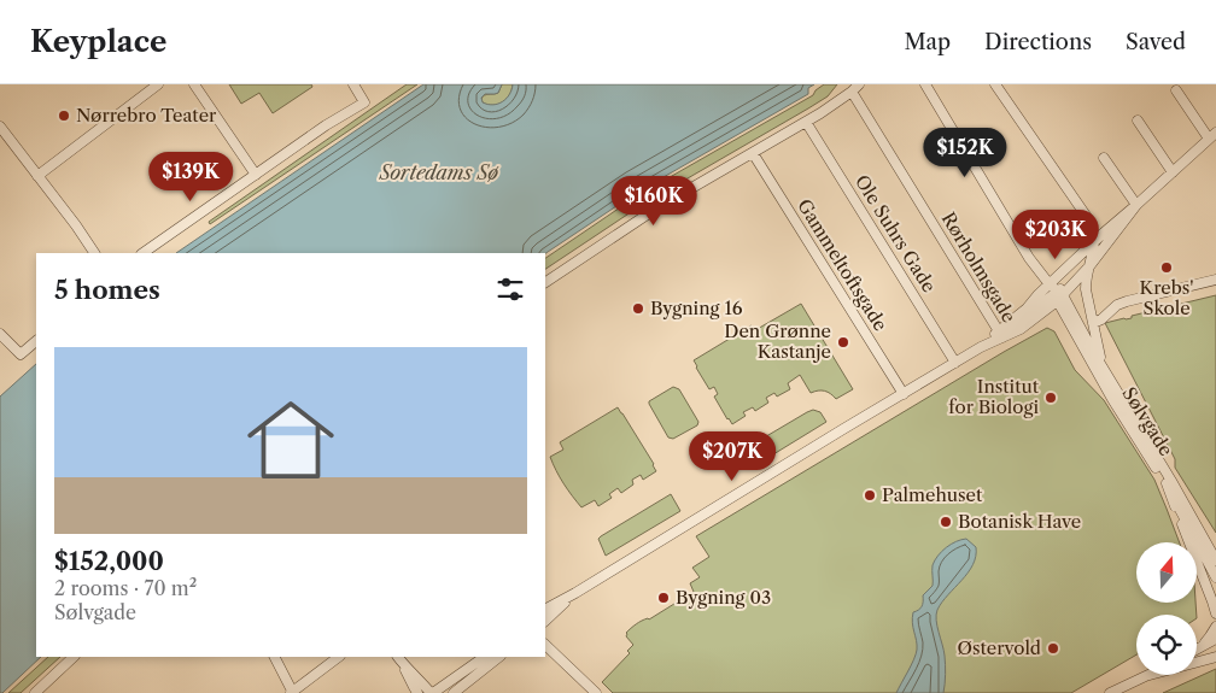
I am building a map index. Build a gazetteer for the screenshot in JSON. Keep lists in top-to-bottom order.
{
  "streets": {
    "street": [
      "Ole Suhrs Gade",
      "Gammeltoftsgade",
      "Rørholmsgade",
      "Sølvgade"
    ]
  },
  "water": ["Sortedams Sø"],
  "places": [
    "Nørrebro Teater",
    "Krebs' Skole",
    "Bygning 16",
    "Den Grønne Kastanje",
    "Institut for Biologi",
    "Palmehuset",
    "Botanisk Have",
    "Bygning 03",
    "Østervold"
  ],
  "north": "top",
  "page": {
    "header": "Keyplace",
    "nav": ["Map", "Directions", "Saved"],
    "price": [
      "$152K",
      "$139K",
      "$160K",
      "$203K",
      "$207K"
    ],
    "heading": "5 homes",
    "list": [
      {
        "name": "$152,000",
        "note": "2 rooms · 70 m² · Sølvgade"
      }
    ]
  }
}
